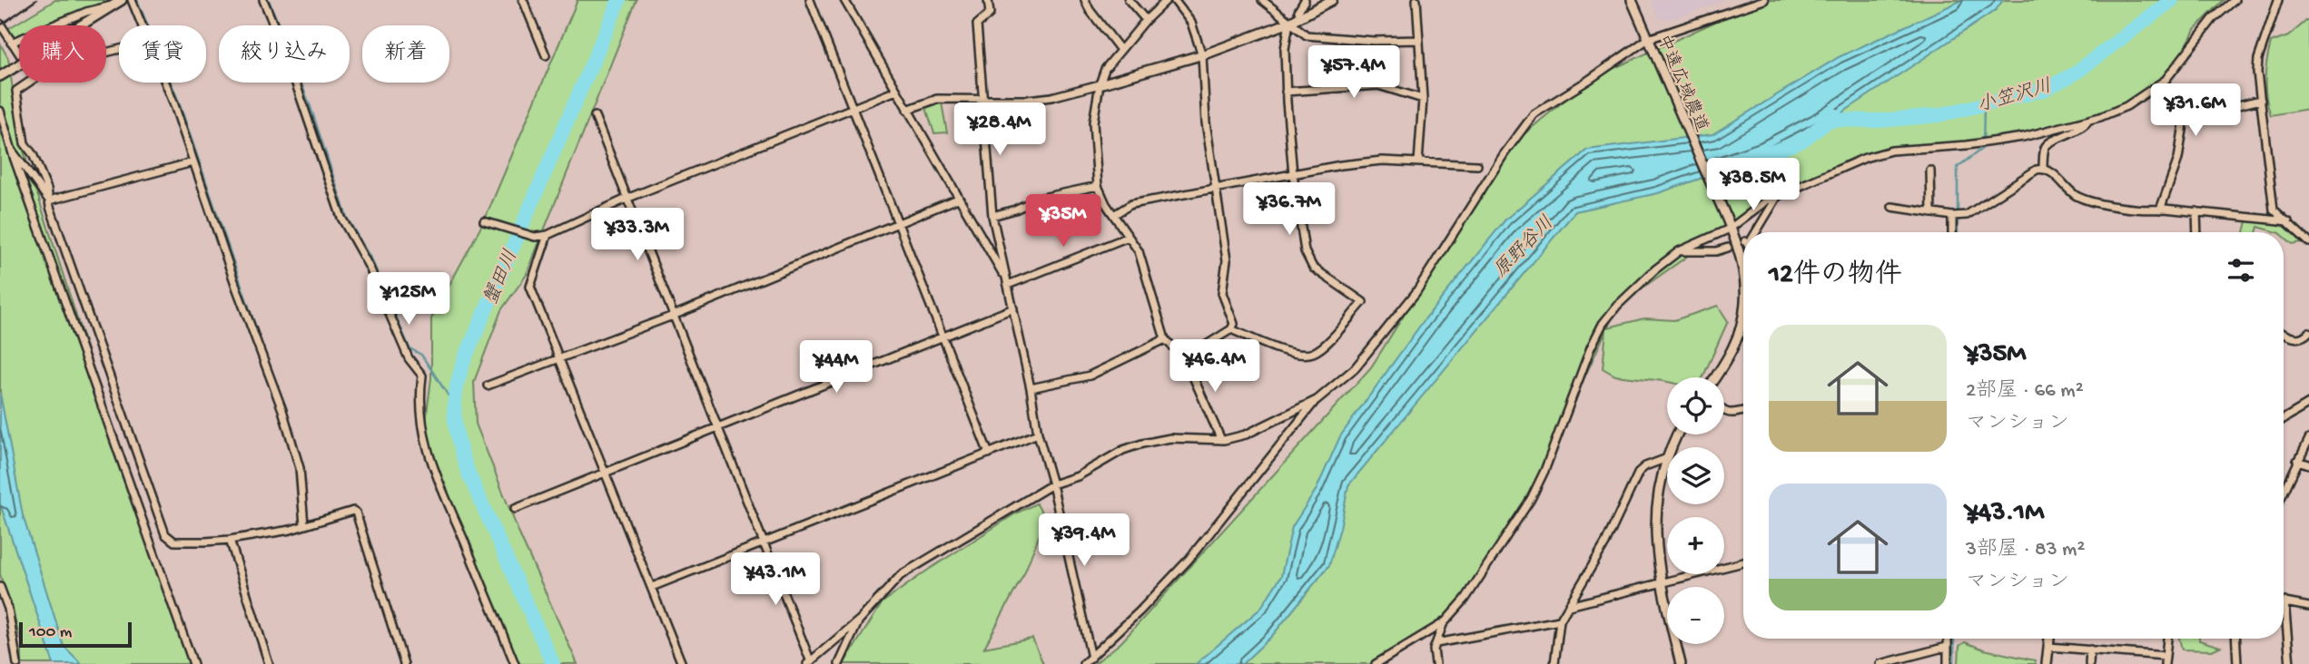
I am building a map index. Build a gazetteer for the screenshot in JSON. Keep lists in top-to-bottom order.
{
  "streets": {
    "street": ["中遠広域農道"]
  },
  "water": ["小笠沢川", "原野谷川", "蟹田川"],
  "scale_bar": "100 m",
  "page": {
    "chip": [
      "購入",
      "賃貸",
      "絞り込み",
      "新着"
    ],
    "price": [
      "¥57.4M",
      "¥31.6M",
      "¥28.4M",
      "¥38.5M",
      "¥36.7M",
      "¥35M",
      "¥33.3M",
      "¥125M",
      "¥46.4M",
      "¥44M",
      "¥39.4M",
      "¥43.1M"
    ],
    "heading": "12件の物件",
    "list": [
      {
        "name": "¥35M",
        "note": "2部屋 · 66 m² · マンション"
      },
      {
        "name": "¥43.1M",
        "note": "3部屋 · 83 m² · マンション"
      }
    ],
    "map_buttons": ["+", "−"],
    "scale": "100 m"
  }
}
